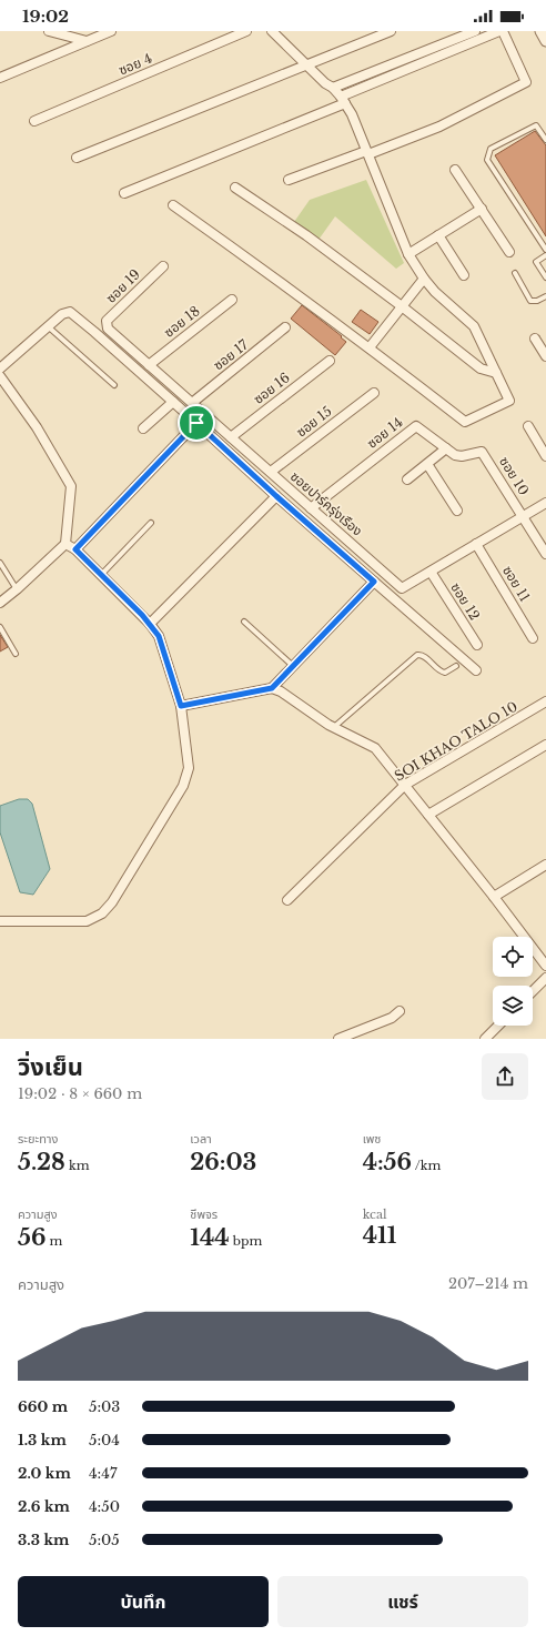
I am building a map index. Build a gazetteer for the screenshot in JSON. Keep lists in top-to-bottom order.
{
  "streets": {
    "street": [
      "ซอย 4",
      "ซอย 19",
      "ซอย 18",
      "ซอย 17",
      "ซอย 16",
      "ซอย 15",
      "ซอย 14",
      "ซอย 10",
      "ซอยปาร์ครุ่งเรือง",
      "ซอย 11",
      "ซอย 12",
      "SOI KHAO TALO 10"
    ]
  },
  "crossings": [
    ["ซอย 19", "ซอยปาร์ครุ่งเรือง"],
    ["ซอย 18", "ซอยปาร์ครุ่งเรือง"],
    ["ซอย 17", "ซอยปาร์ครุ่งเรือง"],
    ["ซอย 16", "ซอยปาร์ครุ่งเรือง"],
    ["ซอย 15", "ซอยปาร์ครุ่งเรือง"],
    ["ซอย 14", "ซอย 10"],
    ["ซอย 14", "ซอยปาร์ครุ่งเรือง"],
    ["ซอย 10", "ซอยปาร์ครุ่งเรือง"],
    ["ซอยปาร์ครุ่งเรือง", "ซอย 11"],
    ["ซอยปาร์ครุ่งเรือง", "ซอย 12"]
  ],
  "page": {
    "status": "19:02",
    "heading": ["วิ่งเย็น", "19:02 · 8 × 660 m"],
    "stats": [
      ["ระยะทาง", "5.28 km"],
      ["เวลา", "26:03"],
      ["เพซ", "4:56 /km"],
      ["ความสูง", "56 m"],
      ["ชีพจร", "144 bpm"],
      ["kcal", "411"]
    ],
    "chart": ["ความสูง", "207–214 m"],
    "list": [
      {
        "name": "660 m",
        "note": "5:03"
      },
      {
        "name": "1.3 km",
        "note": "5:04"
      },
      {
        "name": "2.0 km",
        "note": "4:47"
      },
      {
        "name": "2.6 km",
        "note": "4:50"
      },
      {
        "name": "3.3 km",
        "note": "5:05"
      }
    ],
    "buttons": ["บันทึก", "แชร์"]
  }
}
